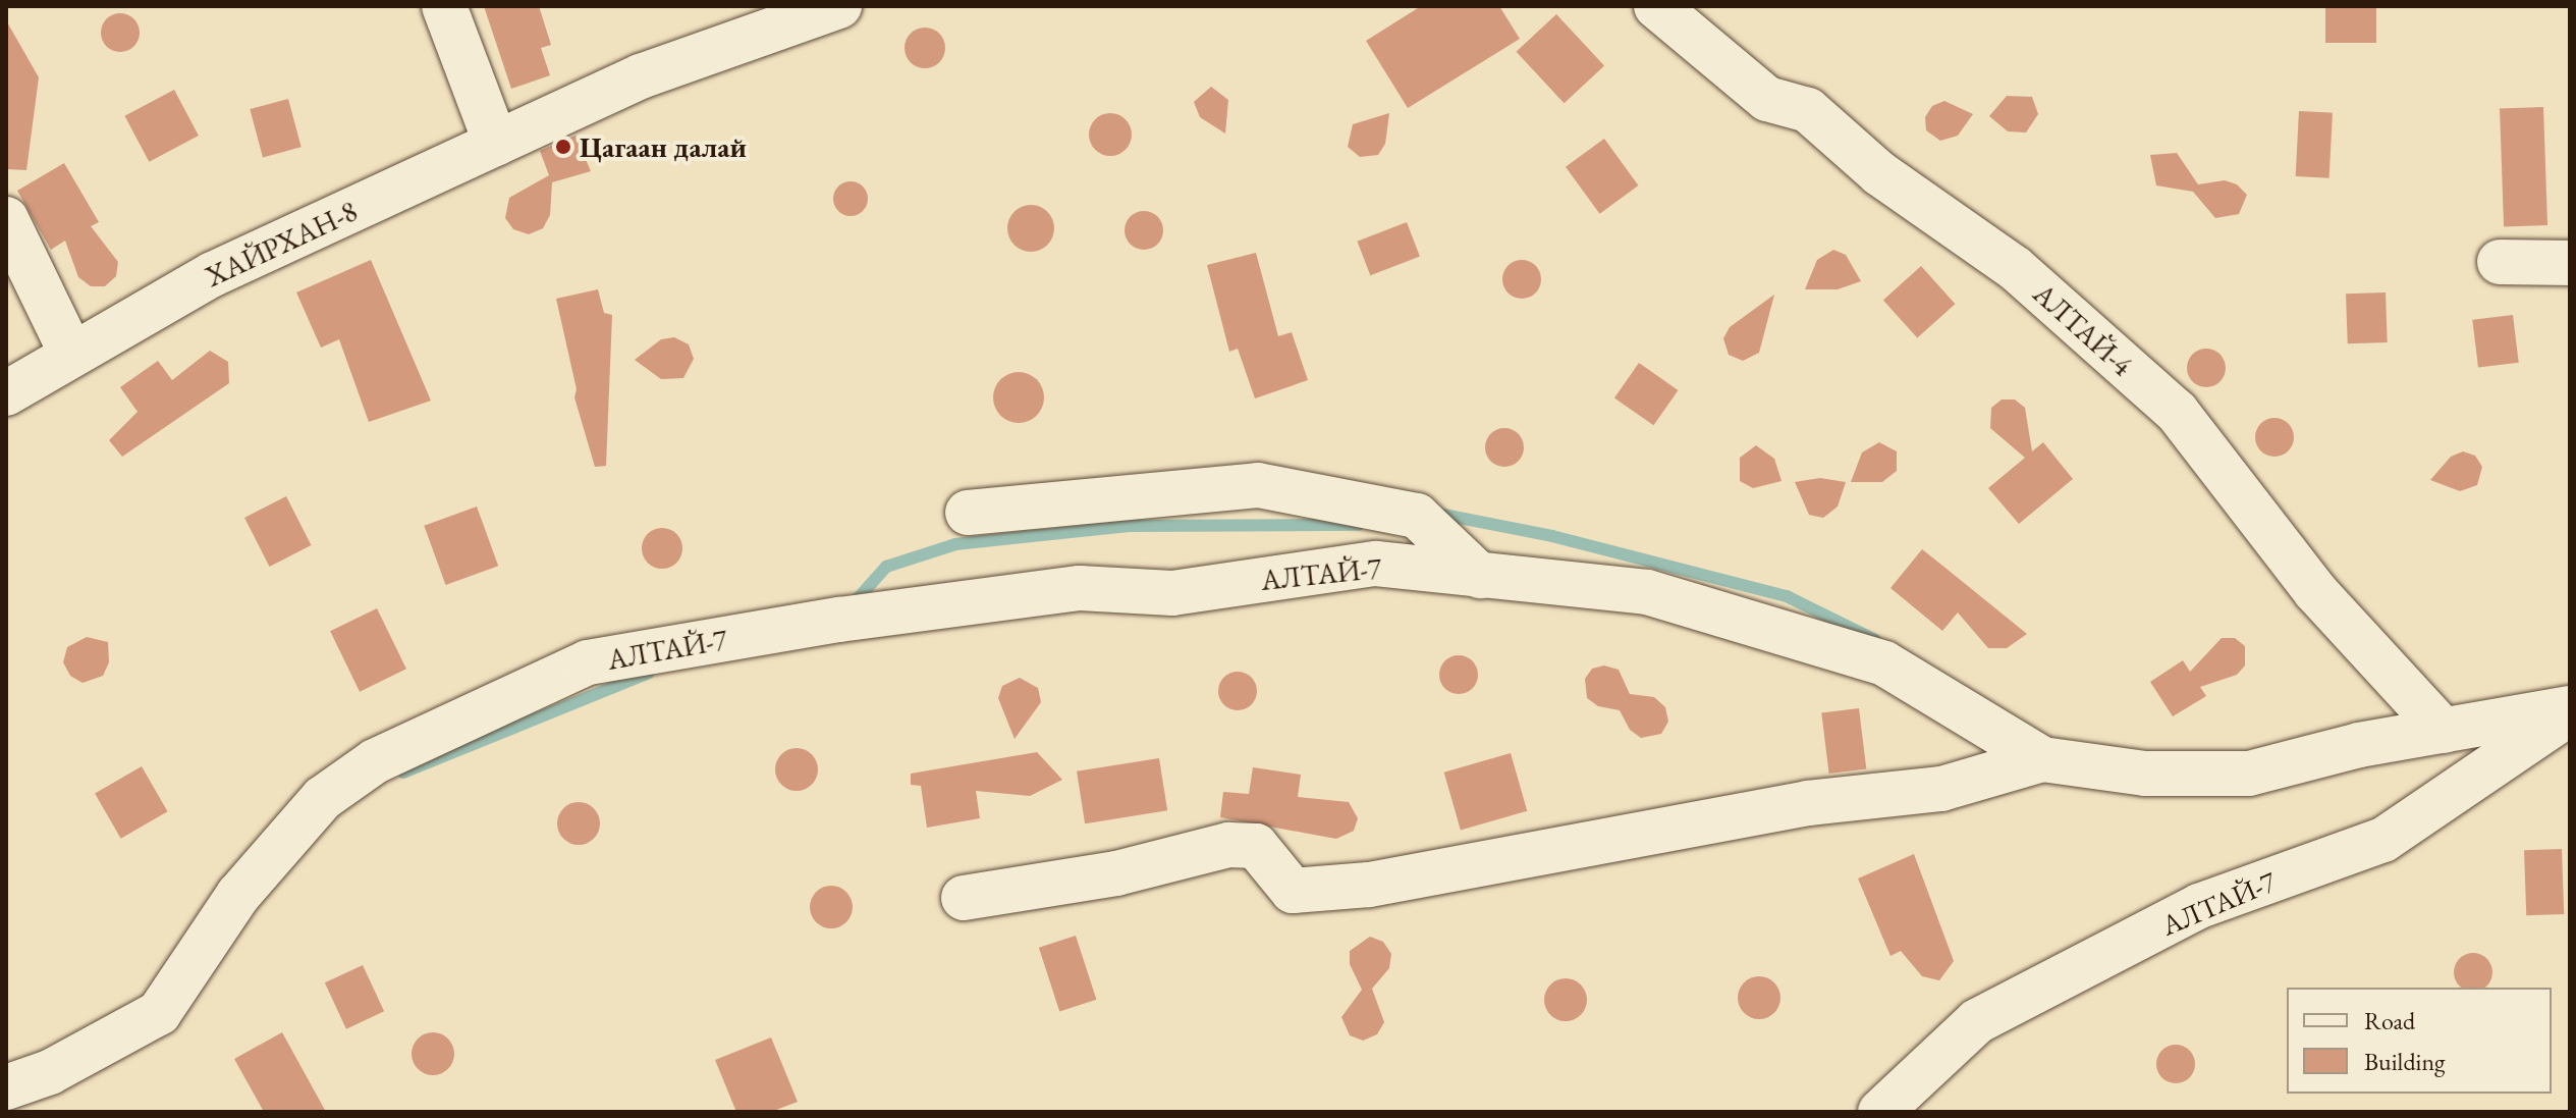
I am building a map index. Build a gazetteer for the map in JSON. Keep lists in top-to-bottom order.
{
  "streets": {
    "street": ["ХАЙРХАН-8", "АЛТАЙ-4", "АЛТАЙ-7"]
  },
  "crossings": [
    ["АЛТАЙ-4", "АЛТАЙ-7"]
  ],
  "places": ["Цагаан далай"],
  "legend": ["Road", "Building"]
}
